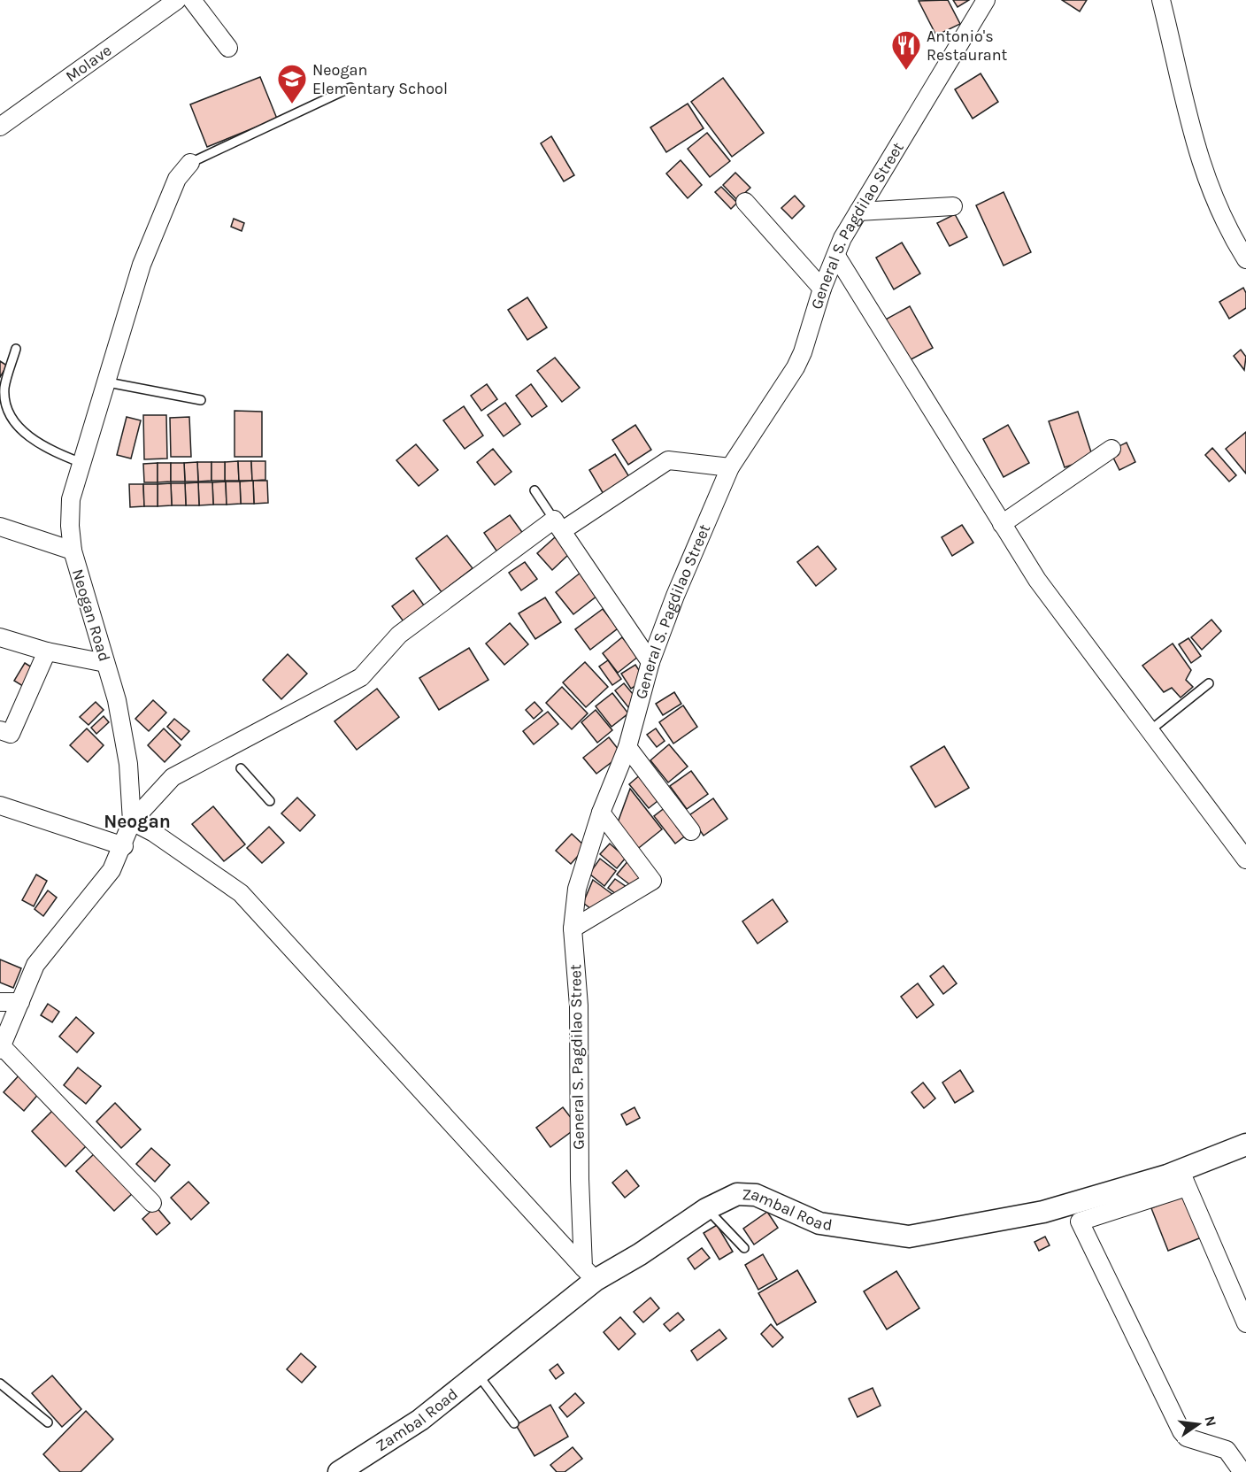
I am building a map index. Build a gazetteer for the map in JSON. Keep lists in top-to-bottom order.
{
  "streets": {
    "street": [
      "Molave",
      "General S. Pagdilao Street",
      "Neogan Road",
      "Zambal Road"
    ]
  },
  "crossings": [
    ["General S. Pagdilao Street", "Zambal Road"]
  ],
  "districts": ["Neogan"],
  "places": {
    "restaurant": ["Antonio's Restaurant"],
    "school or university": ["Neogan Elementary School"]
  },
  "north": "right"
}
